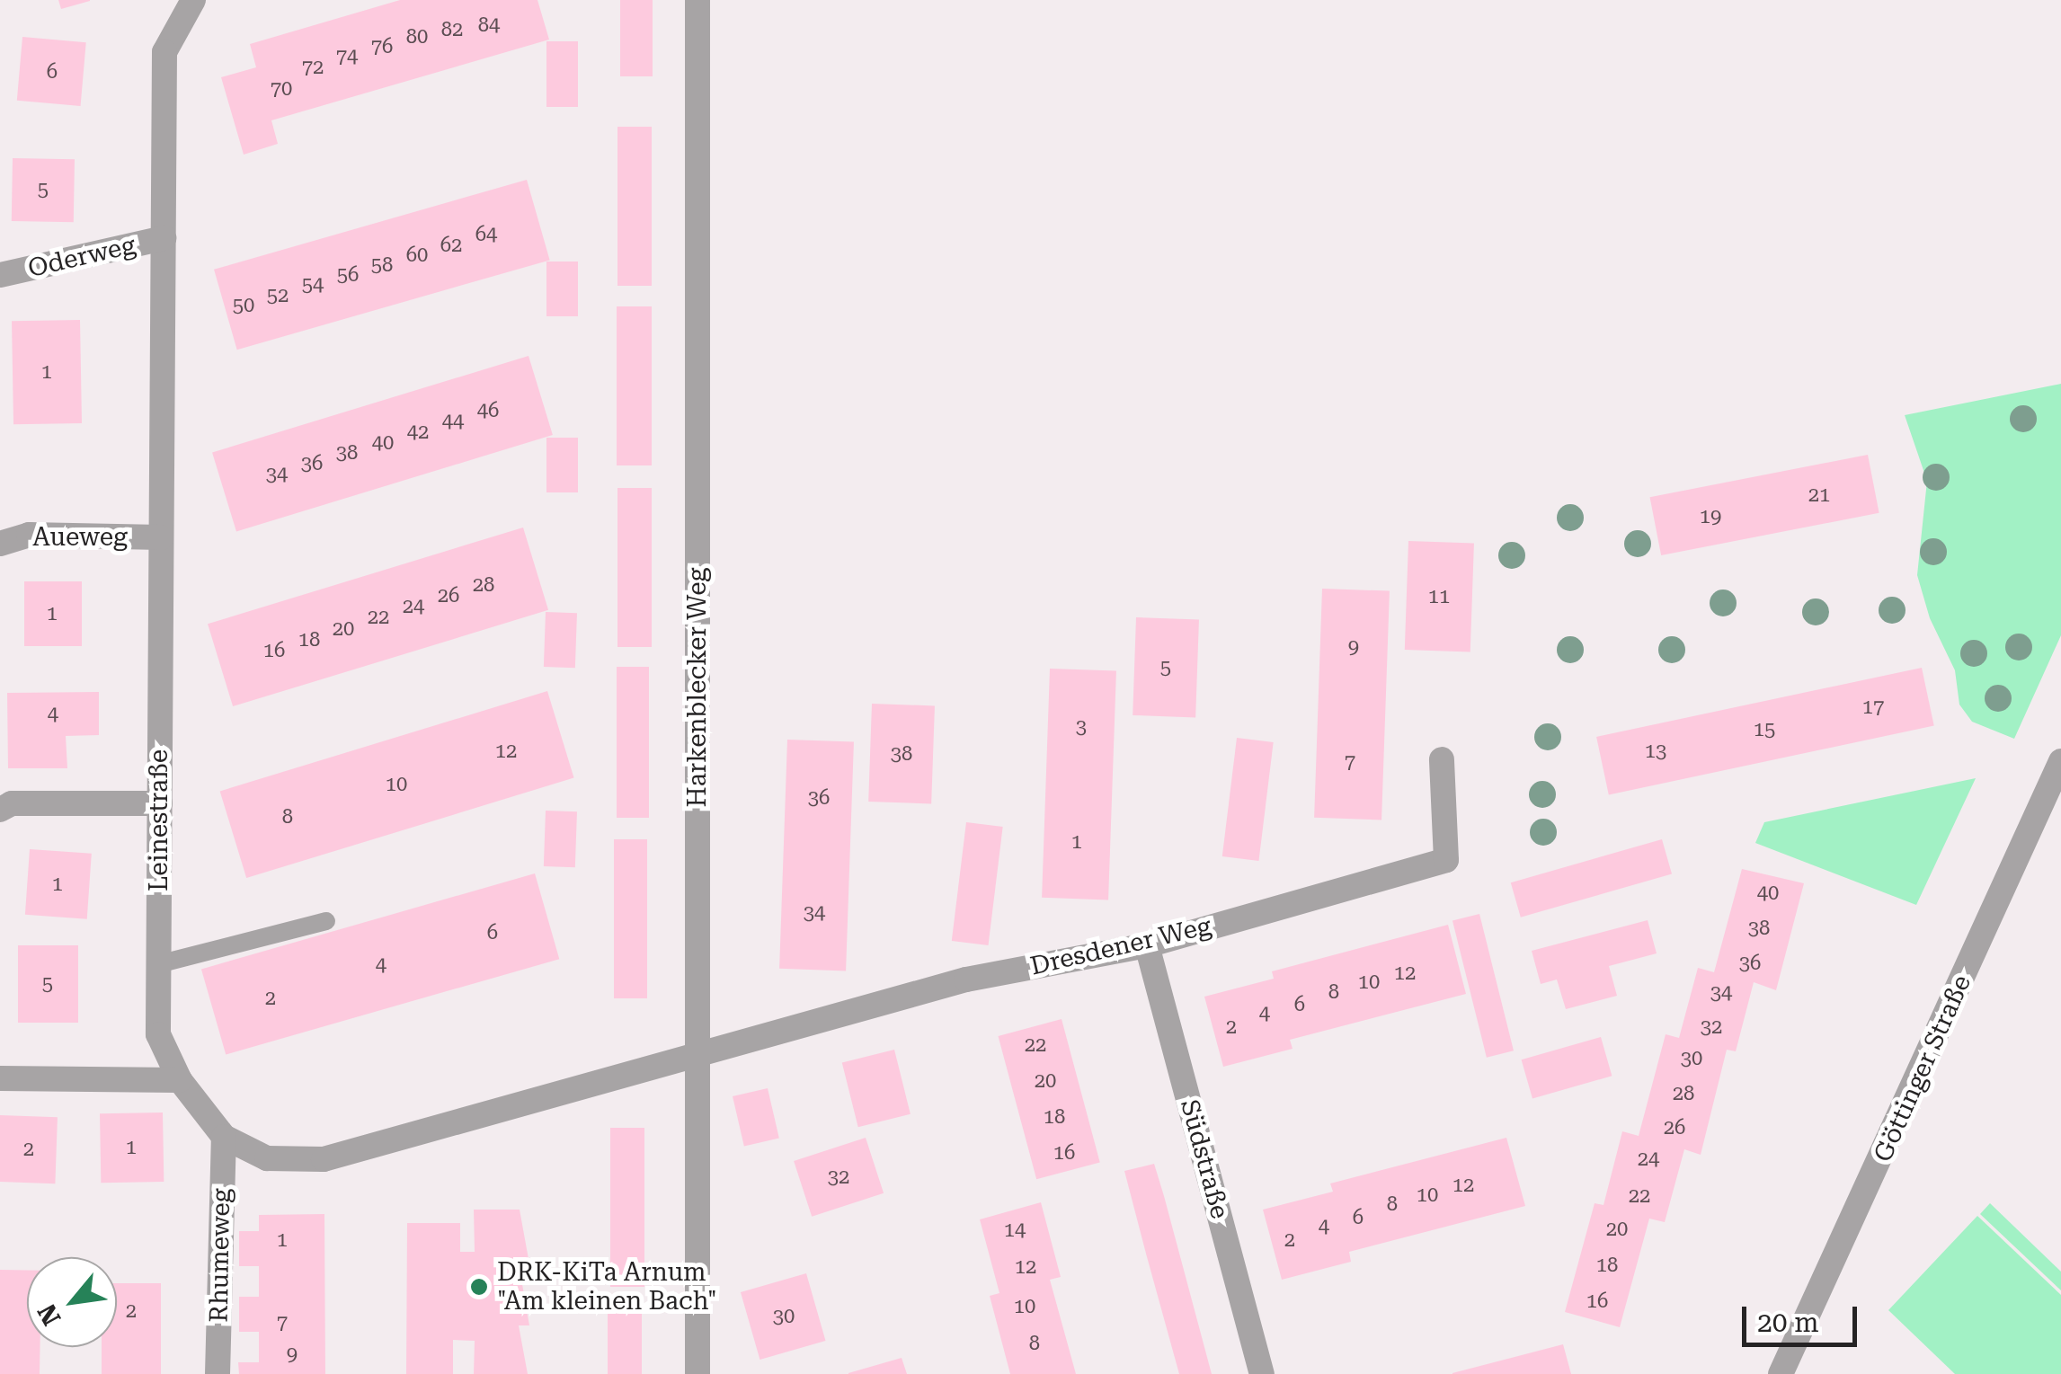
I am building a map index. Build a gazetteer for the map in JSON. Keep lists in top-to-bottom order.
{
  "streets": {
    "street": [
      "Oderweg",
      "Aueweg",
      "Harkenblecker Weg",
      "Leinestraße",
      "Dresdener Weg",
      "Göttinger Straße",
      "Südstraße",
      "Rhumeweg"
    ]
  },
  "crossings": [
    ["Oderweg", "Leinestraße"],
    ["Aueweg", "Leinestraße"],
    ["Harkenblecker Weg", "Leinestraße"],
    ["Harkenblecker Weg", "Dresdener Weg"],
    ["Leinestraße", "Dresdener Weg"],
    ["Leinestraße", "Rhumeweg"],
    ["Dresdener Weg", "Südstraße"]
  ],
  "places": ["DRK-KiTa Arnum \"Am kleinen Bach\""],
  "house_numbers": [
    "84",
    "82",
    "80",
    "76",
    "74",
    "72",
    "6",
    "70",
    "5",
    "64",
    "62",
    "60",
    "58",
    "56",
    "54",
    "52",
    "50",
    "1",
    "46",
    "44",
    "42",
    "40",
    "38",
    "36",
    "34",
    "21",
    "19",
    "28",
    "26",
    "11",
    "24",
    "1",
    "22",
    "20",
    "18",
    "9",
    "16",
    "5",
    "17",
    "4",
    "3",
    "15",
    "12",
    "13",
    "38",
    "7",
    "10",
    "36",
    "8",
    "1",
    "1",
    "40",
    "34",
    "38",
    "6",
    "36",
    "4",
    "12",
    "10",
    "5",
    "8",
    "34",
    "2",
    "6",
    "4",
    "2",
    "32",
    "22",
    "30",
    "20",
    "28",
    "18",
    "26",
    "1",
    "2",
    "16",
    "24",
    "32",
    "12",
    "10",
    "22",
    "8",
    "6",
    "4",
    "20",
    "14",
    "1",
    "2",
    "18",
    "12",
    "16",
    "10",
    "2",
    "30",
    "7",
    "8",
    "9"
  ],
  "scale_bar": "20 m",
  "north": "bottom left"
}
